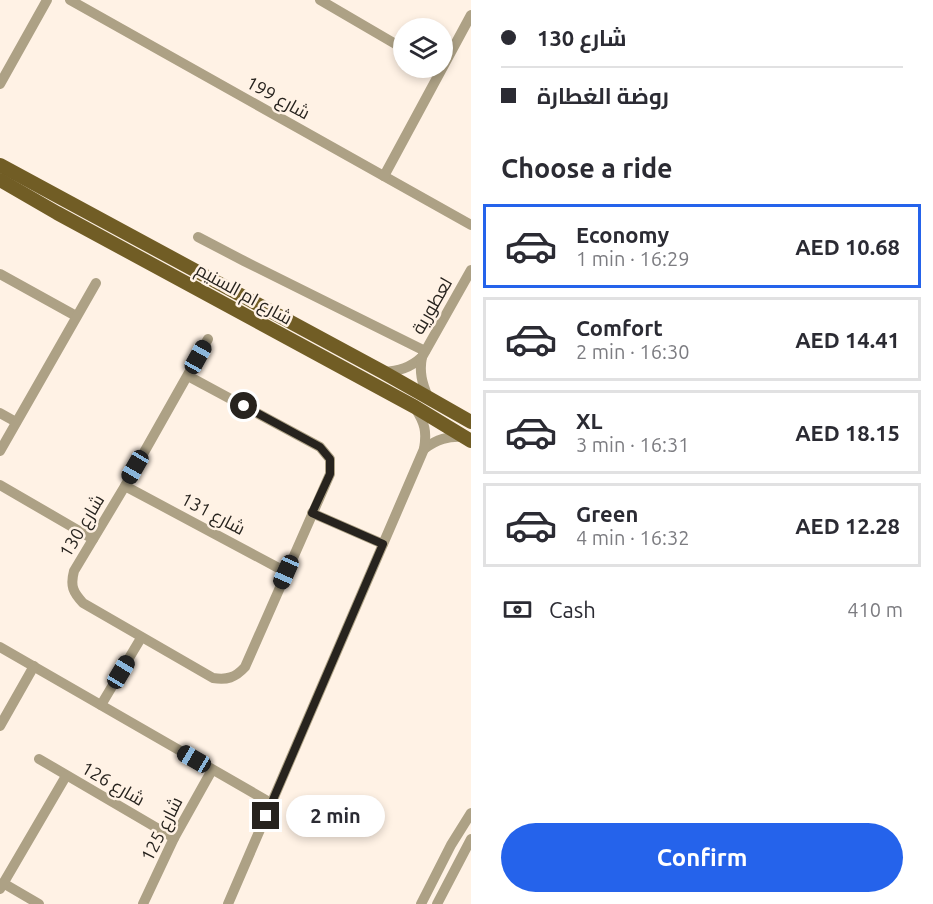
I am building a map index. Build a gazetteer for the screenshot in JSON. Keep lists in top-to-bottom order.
{
  "streets": {
    "main road": ["شارع ام السنيم"],
    "street": [
      "شارع 199",
      "لعطورية",
      "شارع 131",
      "شارع 130",
      "شارع 126",
      "شارع 125"
    ]
  },
  "crossings": [
    ["شارع ام السنيم", "لعطورية"],
    ["شارع 131", "شارع 130"],
    ["شارع 126", "شارع 125"]
  ],
  "page": {
    "banner": ["شارع 130", "روضة الغطارة"],
    "heading": "Choose a ride",
    "list": [
      {
        "name": "Economy",
        "note": "1 min · 16:29",
        "value": "AED 10.68"
      },
      {
        "name": "Comfort",
        "note": "2 min · 16:30",
        "value": "AED 14.41"
      },
      {
        "name": "XL",
        "note": "3 min · 16:31",
        "value": "AED 18.15"
      },
      {
        "name": "Green",
        "note": "4 min · 16:32",
        "value": "AED 12.28"
      }
    ],
    "pay": ["Cash", "410 m"],
    "bubble": "2 min",
    "buttons": "Confirm"
  }
}
